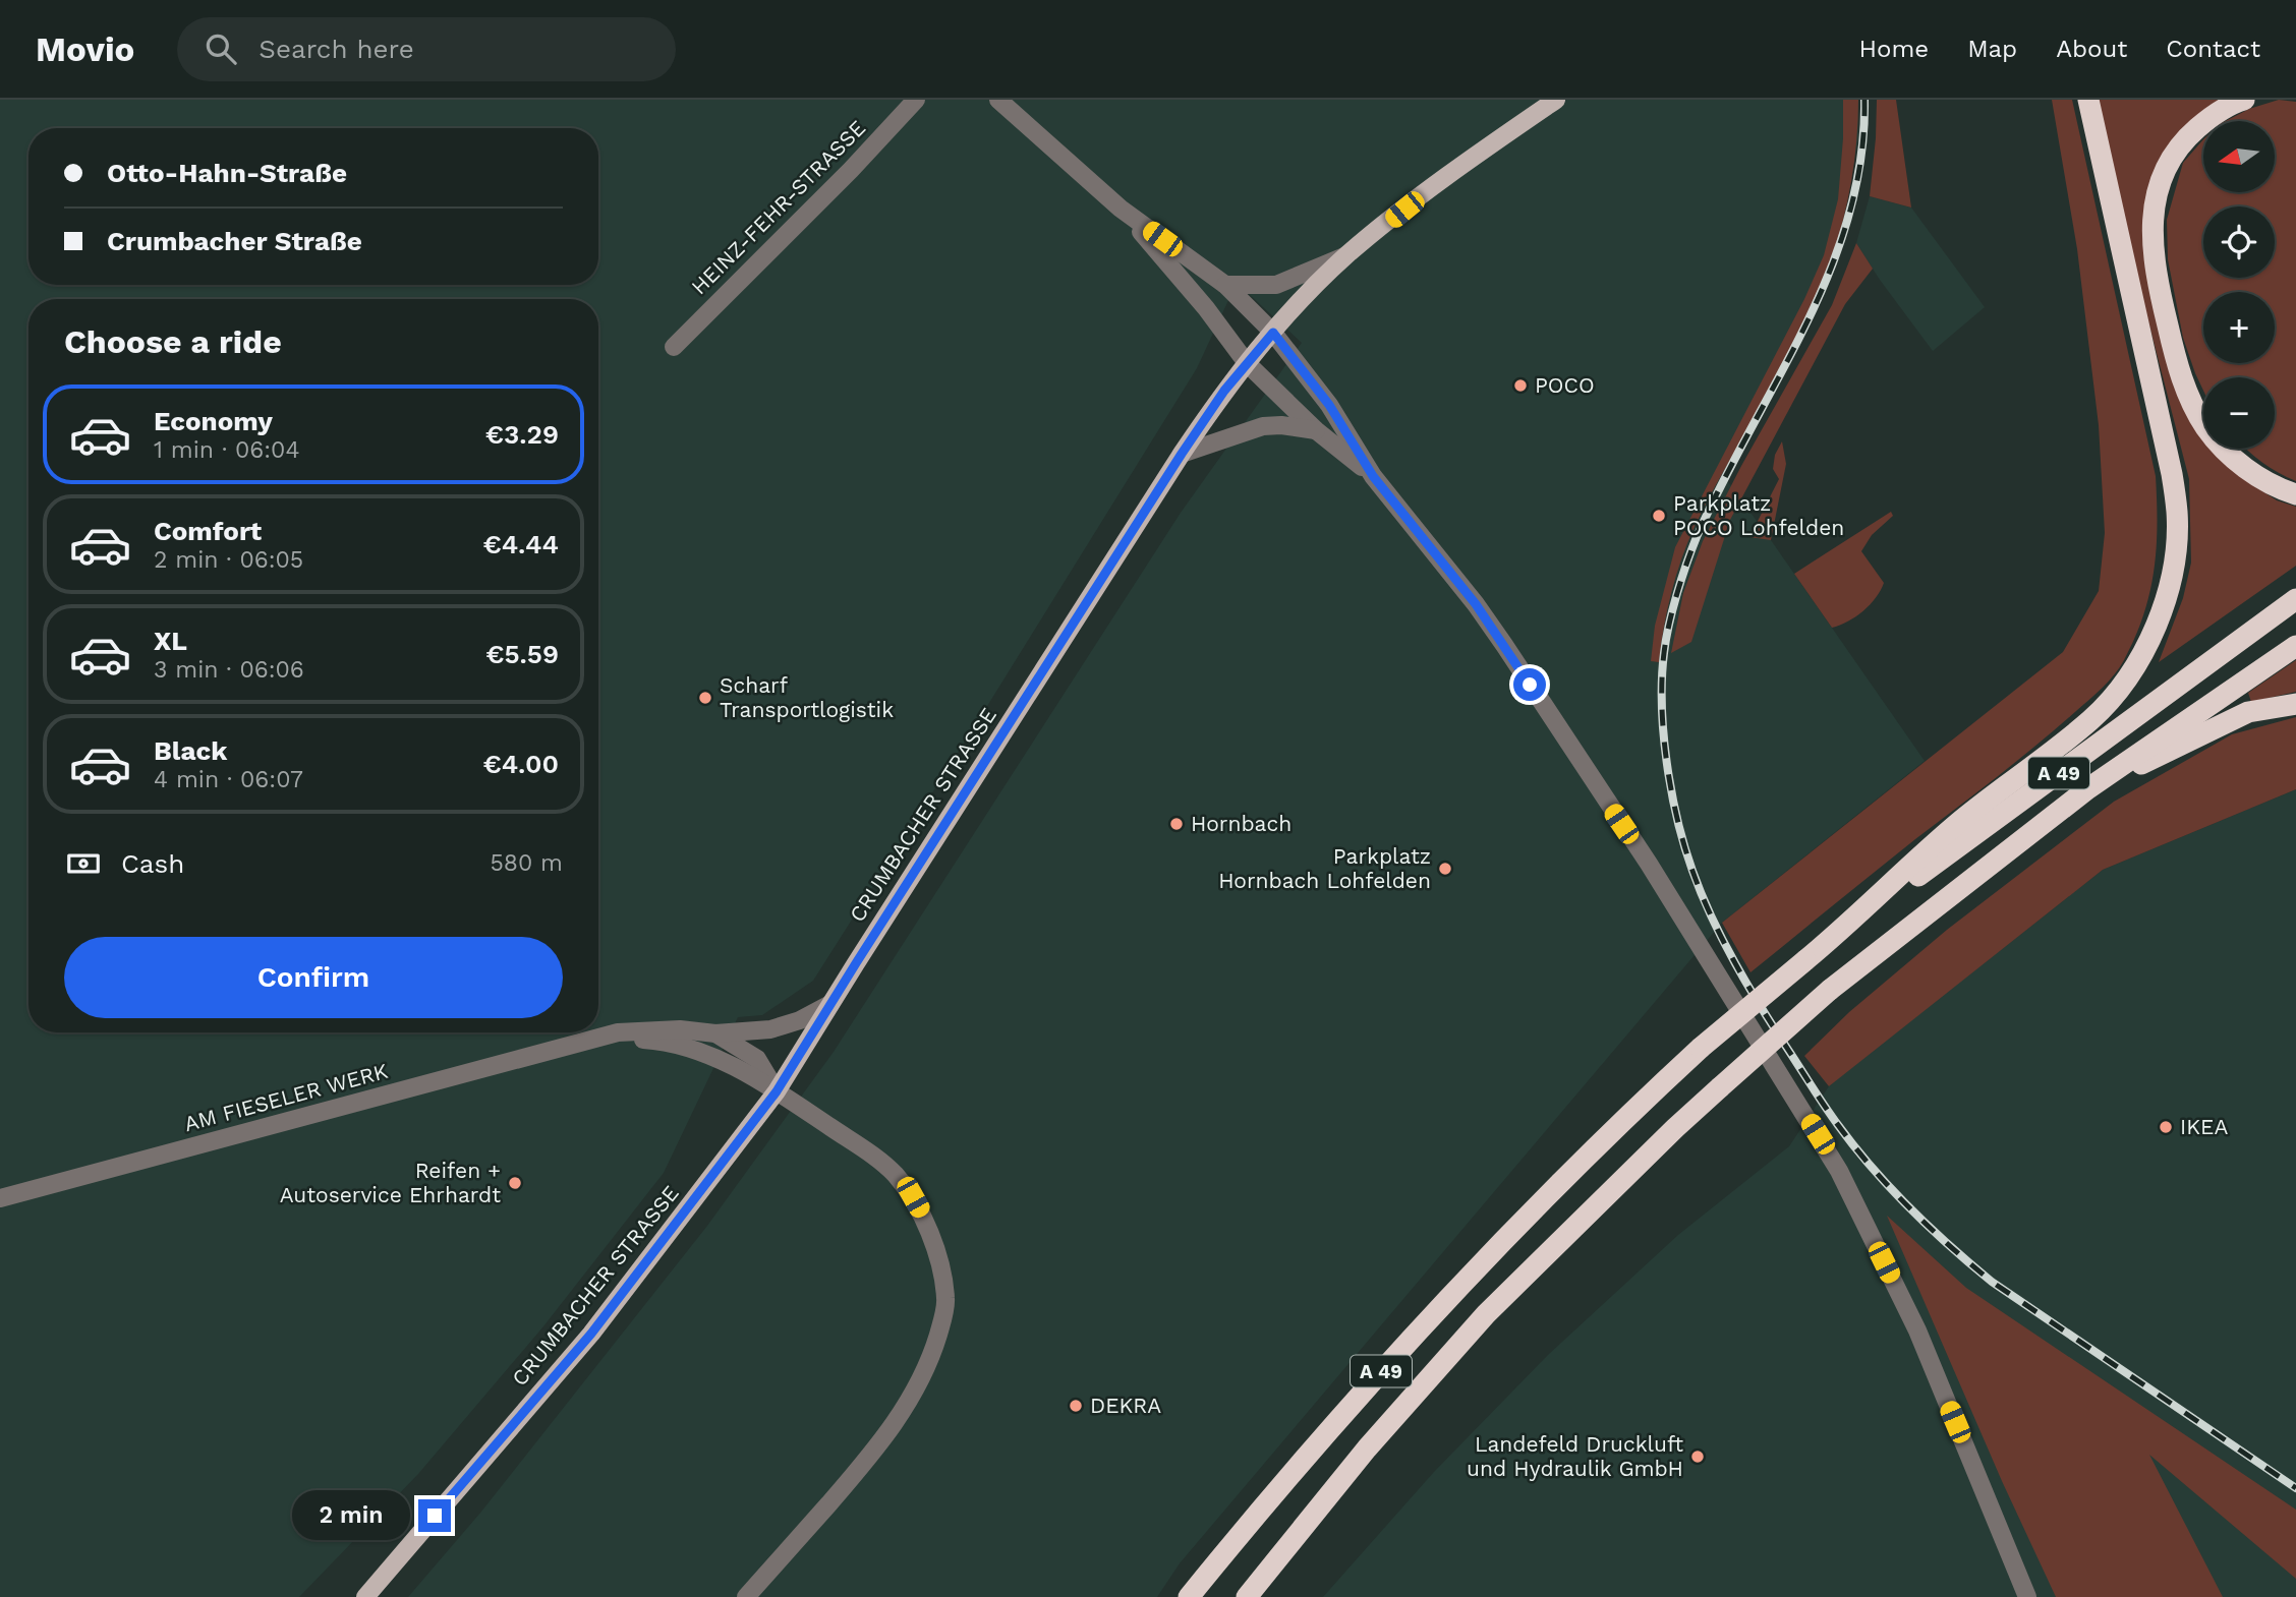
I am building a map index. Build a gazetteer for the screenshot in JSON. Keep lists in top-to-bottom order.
{
  "streets": {
    "highway": ["A 49"],
    "main road": ["CRUMBACHER STRASSE"],
    "street": ["HEINZ-FEHR-STRASSE", "AM FIESELER WERK"]
  },
  "crossings": [
    ["CRUMBACHER STRASSE", "AM FIESELER WERK"]
  ],
  "places": [
    "POCO",
    "Parkplatz POCO Lohfelden",
    "Scharf Transportlogistik",
    "Hornbach",
    "Parkplatz Hornbach Lohfelden",
    "IKEA",
    "Reifen + Autoservice Ehrhardt",
    "DEKRA",
    "Landefeld Druckluft und Hydraulik GmbH"
  ],
  "north": "left",
  "page": {
    "header": "Movio",
    "search": "Search here",
    "nav": [
      "Home",
      "Map",
      "About",
      "Contact"
    ],
    "map_buttons": ["+", "−"],
    "banner": ["Otto-Hahn-Straße", "Crumbacher Straße"],
    "heading": "Choose a ride",
    "list": [
      {
        "name": "Economy",
        "note": "1 min · 06:04",
        "value": "€3.29"
      },
      {
        "name": "Comfort",
        "note": "2 min · 06:05",
        "value": "€4.44"
      },
      {
        "name": "XL",
        "note": "3 min · 06:06",
        "value": "€5.59"
      },
      {
        "name": "Black",
        "note": "4 min · 06:07",
        "value": "€4.00"
      }
    ],
    "pay": ["Cash", "580 m"],
    "buttons": "Confirm",
    "bubble": "2 min"
  }
}
